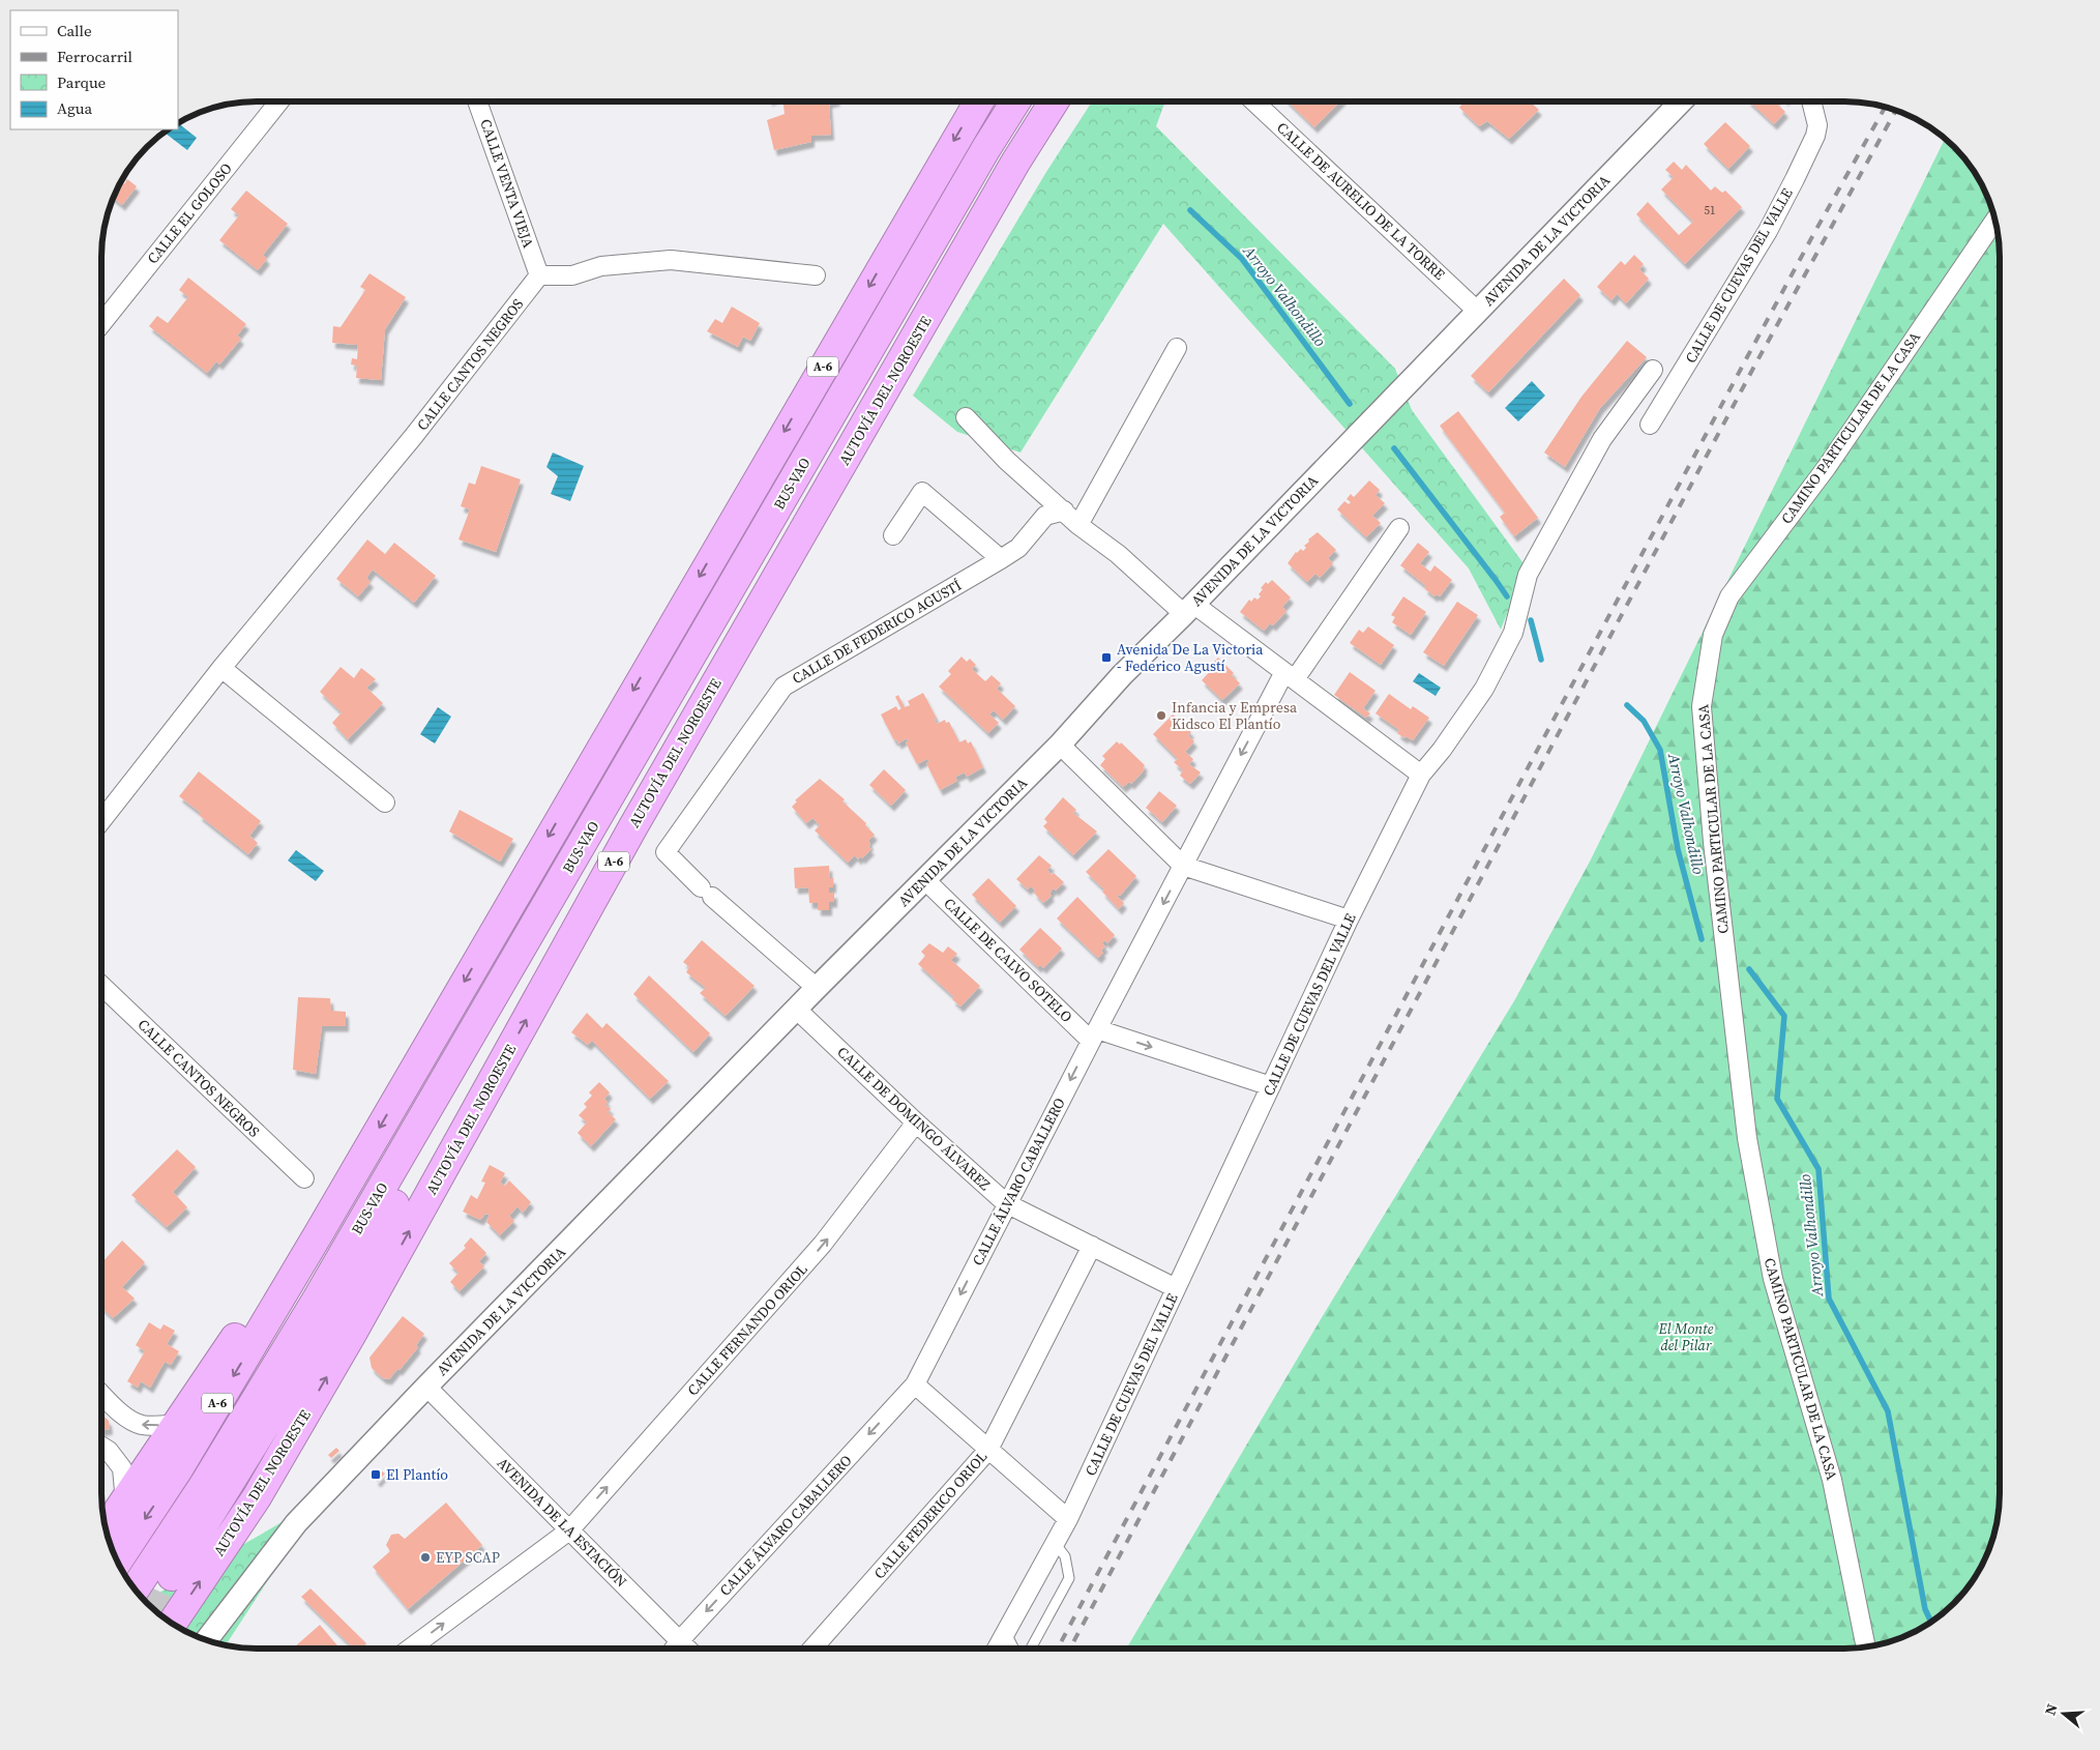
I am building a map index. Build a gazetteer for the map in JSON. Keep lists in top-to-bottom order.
{
  "streets": {
    "highway": ["A-6", "AUTOVÍA DEL NOROESTE", "BUS-VAO"],
    "street": [
      "CALLE VENTA VIEJA",
      "CALLE DE AURELIO DE LA TORRE",
      "CALLE EL GOLOSO",
      "AVENIDA DE LA VICTORIA",
      "CALLE DE CUEVAS DEL VALLE",
      "CALLE CANTOS NEGROS",
      "CAMINO PARTICULAR DE LA CASA",
      "CALLE DE FEDERICO AGUSTÍ",
      "CALLE DE CALVO SOTELO",
      "CALLE DE DOMINGO ÁLVAREZ",
      "CALLE ÁLVARO CABALLERO",
      "CALLE FERNANDO ORIOL",
      "CALLE FEDERICO ORIOL",
      "AVENIDA DE LA ESTACIÓN"
    ]
  },
  "crossings": [
    ["CALLE VENTA VIEJA", "CALLE CANTOS NEGROS"],
    ["CALLE DE AURELIO DE LA TORRE", "AVENIDA DE LA VICTORIA"],
    ["AVENIDA DE LA VICTORIA", "CALLE DE FEDERICO AGUSTÍ"],
    ["AVENIDA DE LA VICTORIA", "CALLE DE CALVO SOTELO"],
    ["AVENIDA DE LA VICTORIA", "CALLE DE DOMINGO ÁLVAREZ"],
    ["AVENIDA DE LA VICTORIA", "AVENIDA DE LA ESTACIÓN"],
    ["CALLE DE CUEVAS DEL VALLE", "CALLE DE CALVO SOTELO"],
    ["CALLE DE CUEVAS DEL VALLE", "CALLE DE DOMINGO ÁLVAREZ"],
    ["CALLE DE CALVO SOTELO", "CALLE ÁLVARO CABALLERO"],
    ["CALLE DE DOMINGO ÁLVAREZ", "CALLE ÁLVARO CABALLERO"],
    ["CALLE DE DOMINGO ÁLVAREZ", "CALLE FERNANDO ORIOL"],
    ["CALLE DE DOMINGO ÁLVAREZ", "CALLE FEDERICO ORIOL"],
    ["CALLE ÁLVARO CABALLERO", "AVENIDA DE LA ESTACIÓN"],
    ["CALLE FERNANDO ORIOL", "AVENIDA DE LA ESTACIÓN"]
  ],
  "one_way": ["CALLE DE CALVO SOTELO", "CALLE ÁLVARO CABALLERO", "CALLE FERNANDO ORIOL"],
  "water": ["Arroyo Valhondillo"],
  "parks": ["El Monte del Pilar"],
  "places": {
    "transit": ["Avenida De La Victoria - Federico Agustí", "El Plantío"],
    "other": ["Infancia y Empresa Kidsco El Plantío", "EYP SCAP"]
  },
  "house_numbers": ["51"],
  "legend": [
    "Calle",
    "Ferrocarril",
    "Parque",
    "Agua"
  ],
  "north": "left"
}
